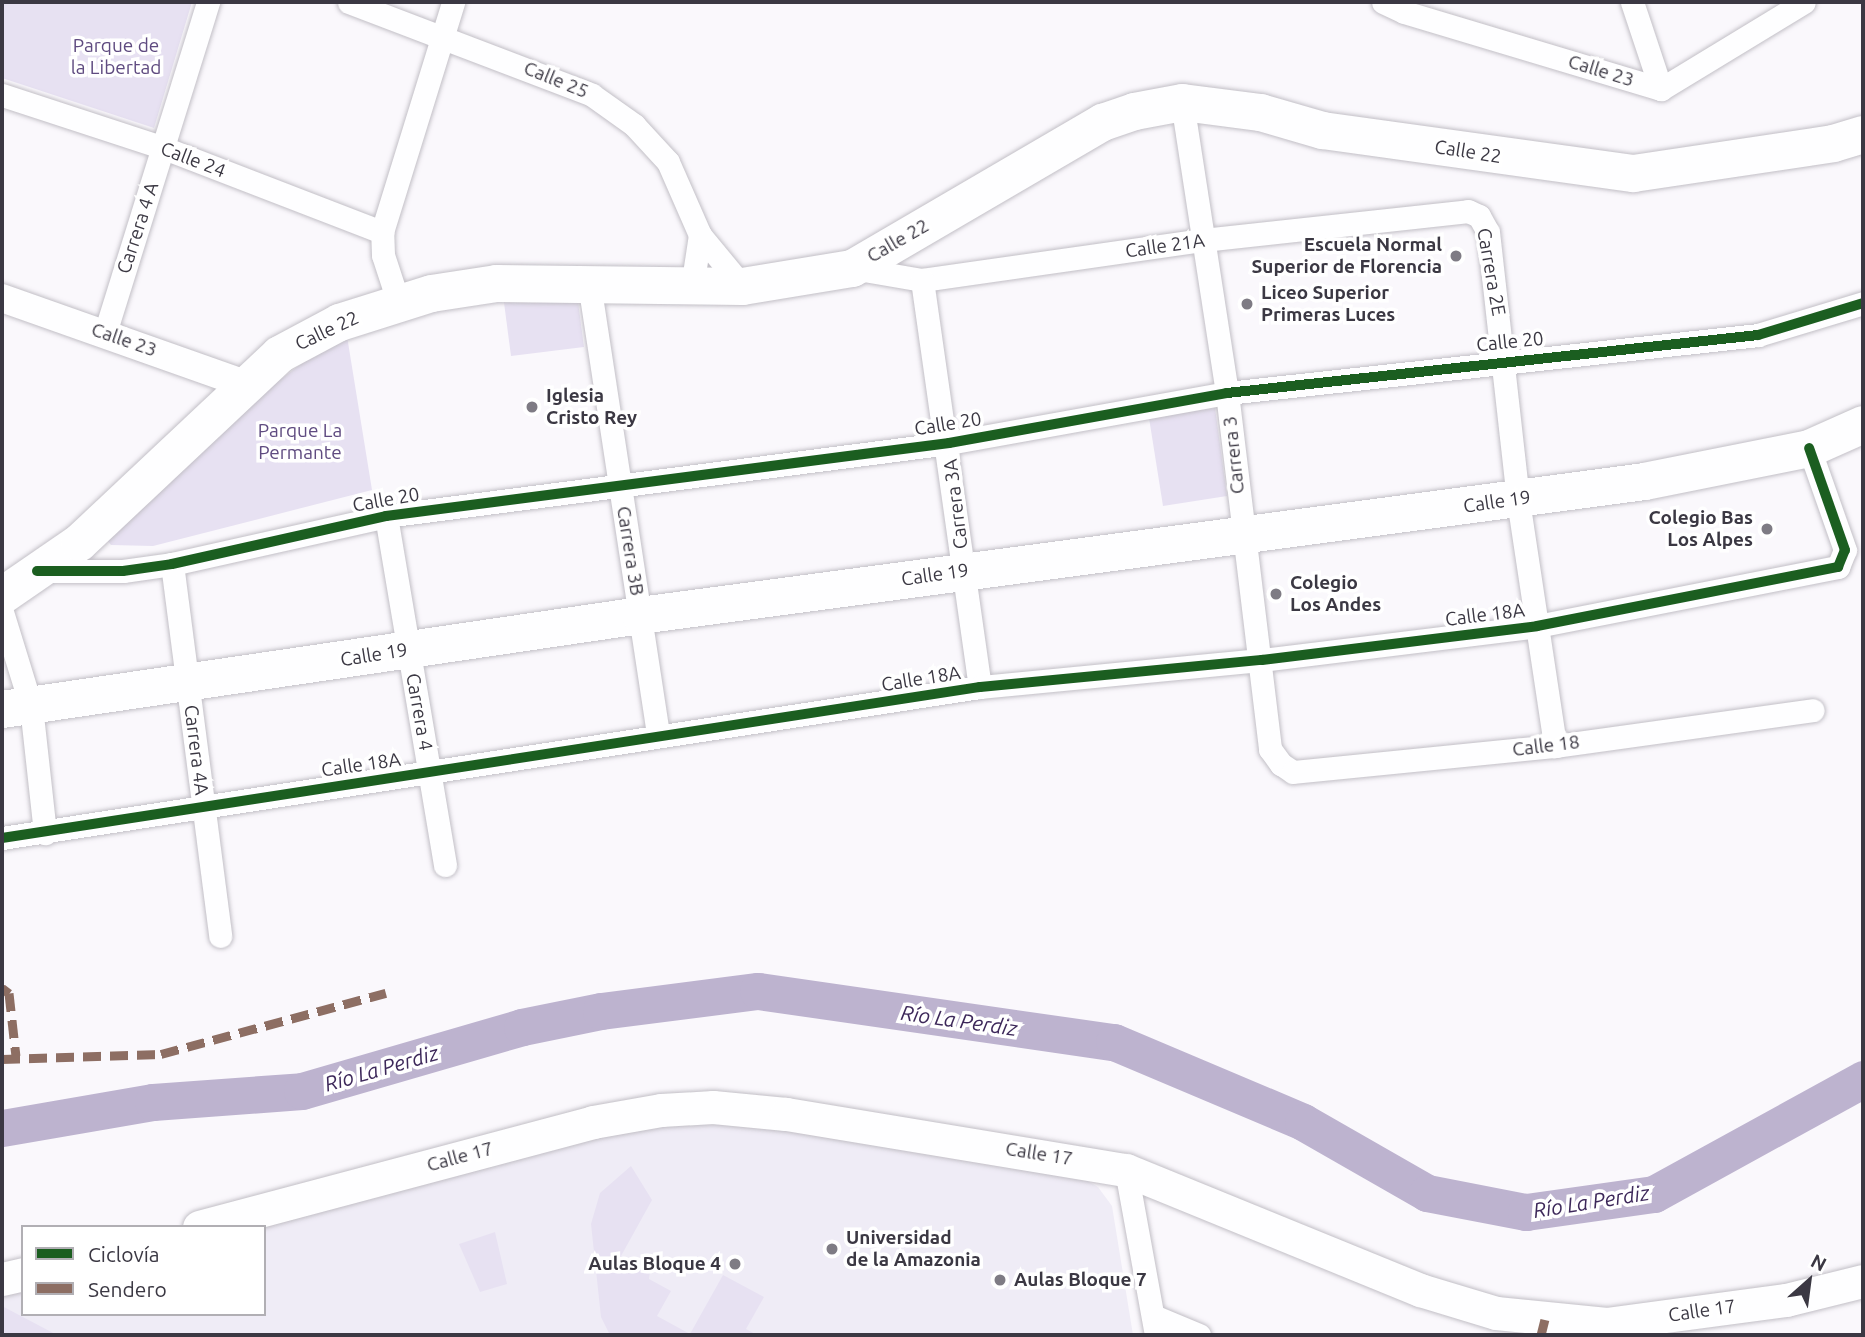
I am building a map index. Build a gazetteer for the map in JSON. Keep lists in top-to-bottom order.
{
  "streets": {
    "main road": ["Calle 22", "Calle 19", "Calle 17"],
    "street": [
      "Calle 23",
      "Calle 25",
      "Calle 24",
      "Carrera 4 A",
      "Calle 21A",
      "Carrera 2E",
      "Calle 20",
      "Carrera 3",
      "Carrera 3A",
      "Carrera 3B",
      "Calle 18A",
      "Carrera 4",
      "Calle 18",
      "Carrera 4A"
    ]
  },
  "crossings": [
    ["Calle 23", "Calle 22"],
    ["Calle 23", "Carrera 4 A"],
    ["Calle 25", "Calle 22"],
    ["Calle 22", "Calle 21A"],
    ["Calle 22", "Calle 20"],
    ["Calle 22", "Carrera 3"],
    ["Calle 22", "Carrera 3B"],
    ["Calle 24", "Carrera 4 A"],
    ["Calle 21A", "Carrera 2E"],
    ["Calle 21A", "Carrera 3"],
    ["Calle 21A", "Carrera 3A"],
    ["Carrera 2E", "Calle 20"],
    ["Carrera 2E", "Calle 19"],
    ["Carrera 2E", "Calle 18A"],
    ["Carrera 2E", "Calle 18"],
    ["Calle 20", "Carrera 3"],
    ["Calle 20", "Carrera 3A"],
    ["Calle 20", "Carrera 3B"],
    ["Calle 20", "Carrera 4"],
    ["Calle 20", "Carrera 4A"],
    ["Carrera 3", "Calle 19"],
    ["Carrera 3", "Calle 18A"],
    ["Carrera 3", "Calle 18"],
    ["Calle 19", "Carrera 3A"],
    ["Calle 19", "Carrera 3B"],
    ["Calle 19", "Calle 18A"],
    ["Calle 19", "Carrera 4"],
    ["Calle 19", "Carrera 4A"],
    ["Carrera 3A", "Calle 18A"],
    ["Carrera 3B", "Calle 18A"],
    ["Calle 18A", "Carrera 4"],
    ["Calle 18A", "Carrera 4A"]
  ],
  "water": ["Río La Perdiz"],
  "parks": ["Parque de la Libertad", "Parque La Permante"],
  "places": [
    "Escuela Normal Superior de Florencia",
    "Liceo Superior Primeras Luces",
    "Iglesia Cristo Rey",
    "Colegio Bas Los Alpes",
    "Colegio Los Andes",
    "Universidad de la Amazonia",
    "Aulas Bloque 4",
    "Aulas Bloque 7"
  ],
  "legend": ["Ciclovía", "Sendero"],
  "north": "top right"
}
